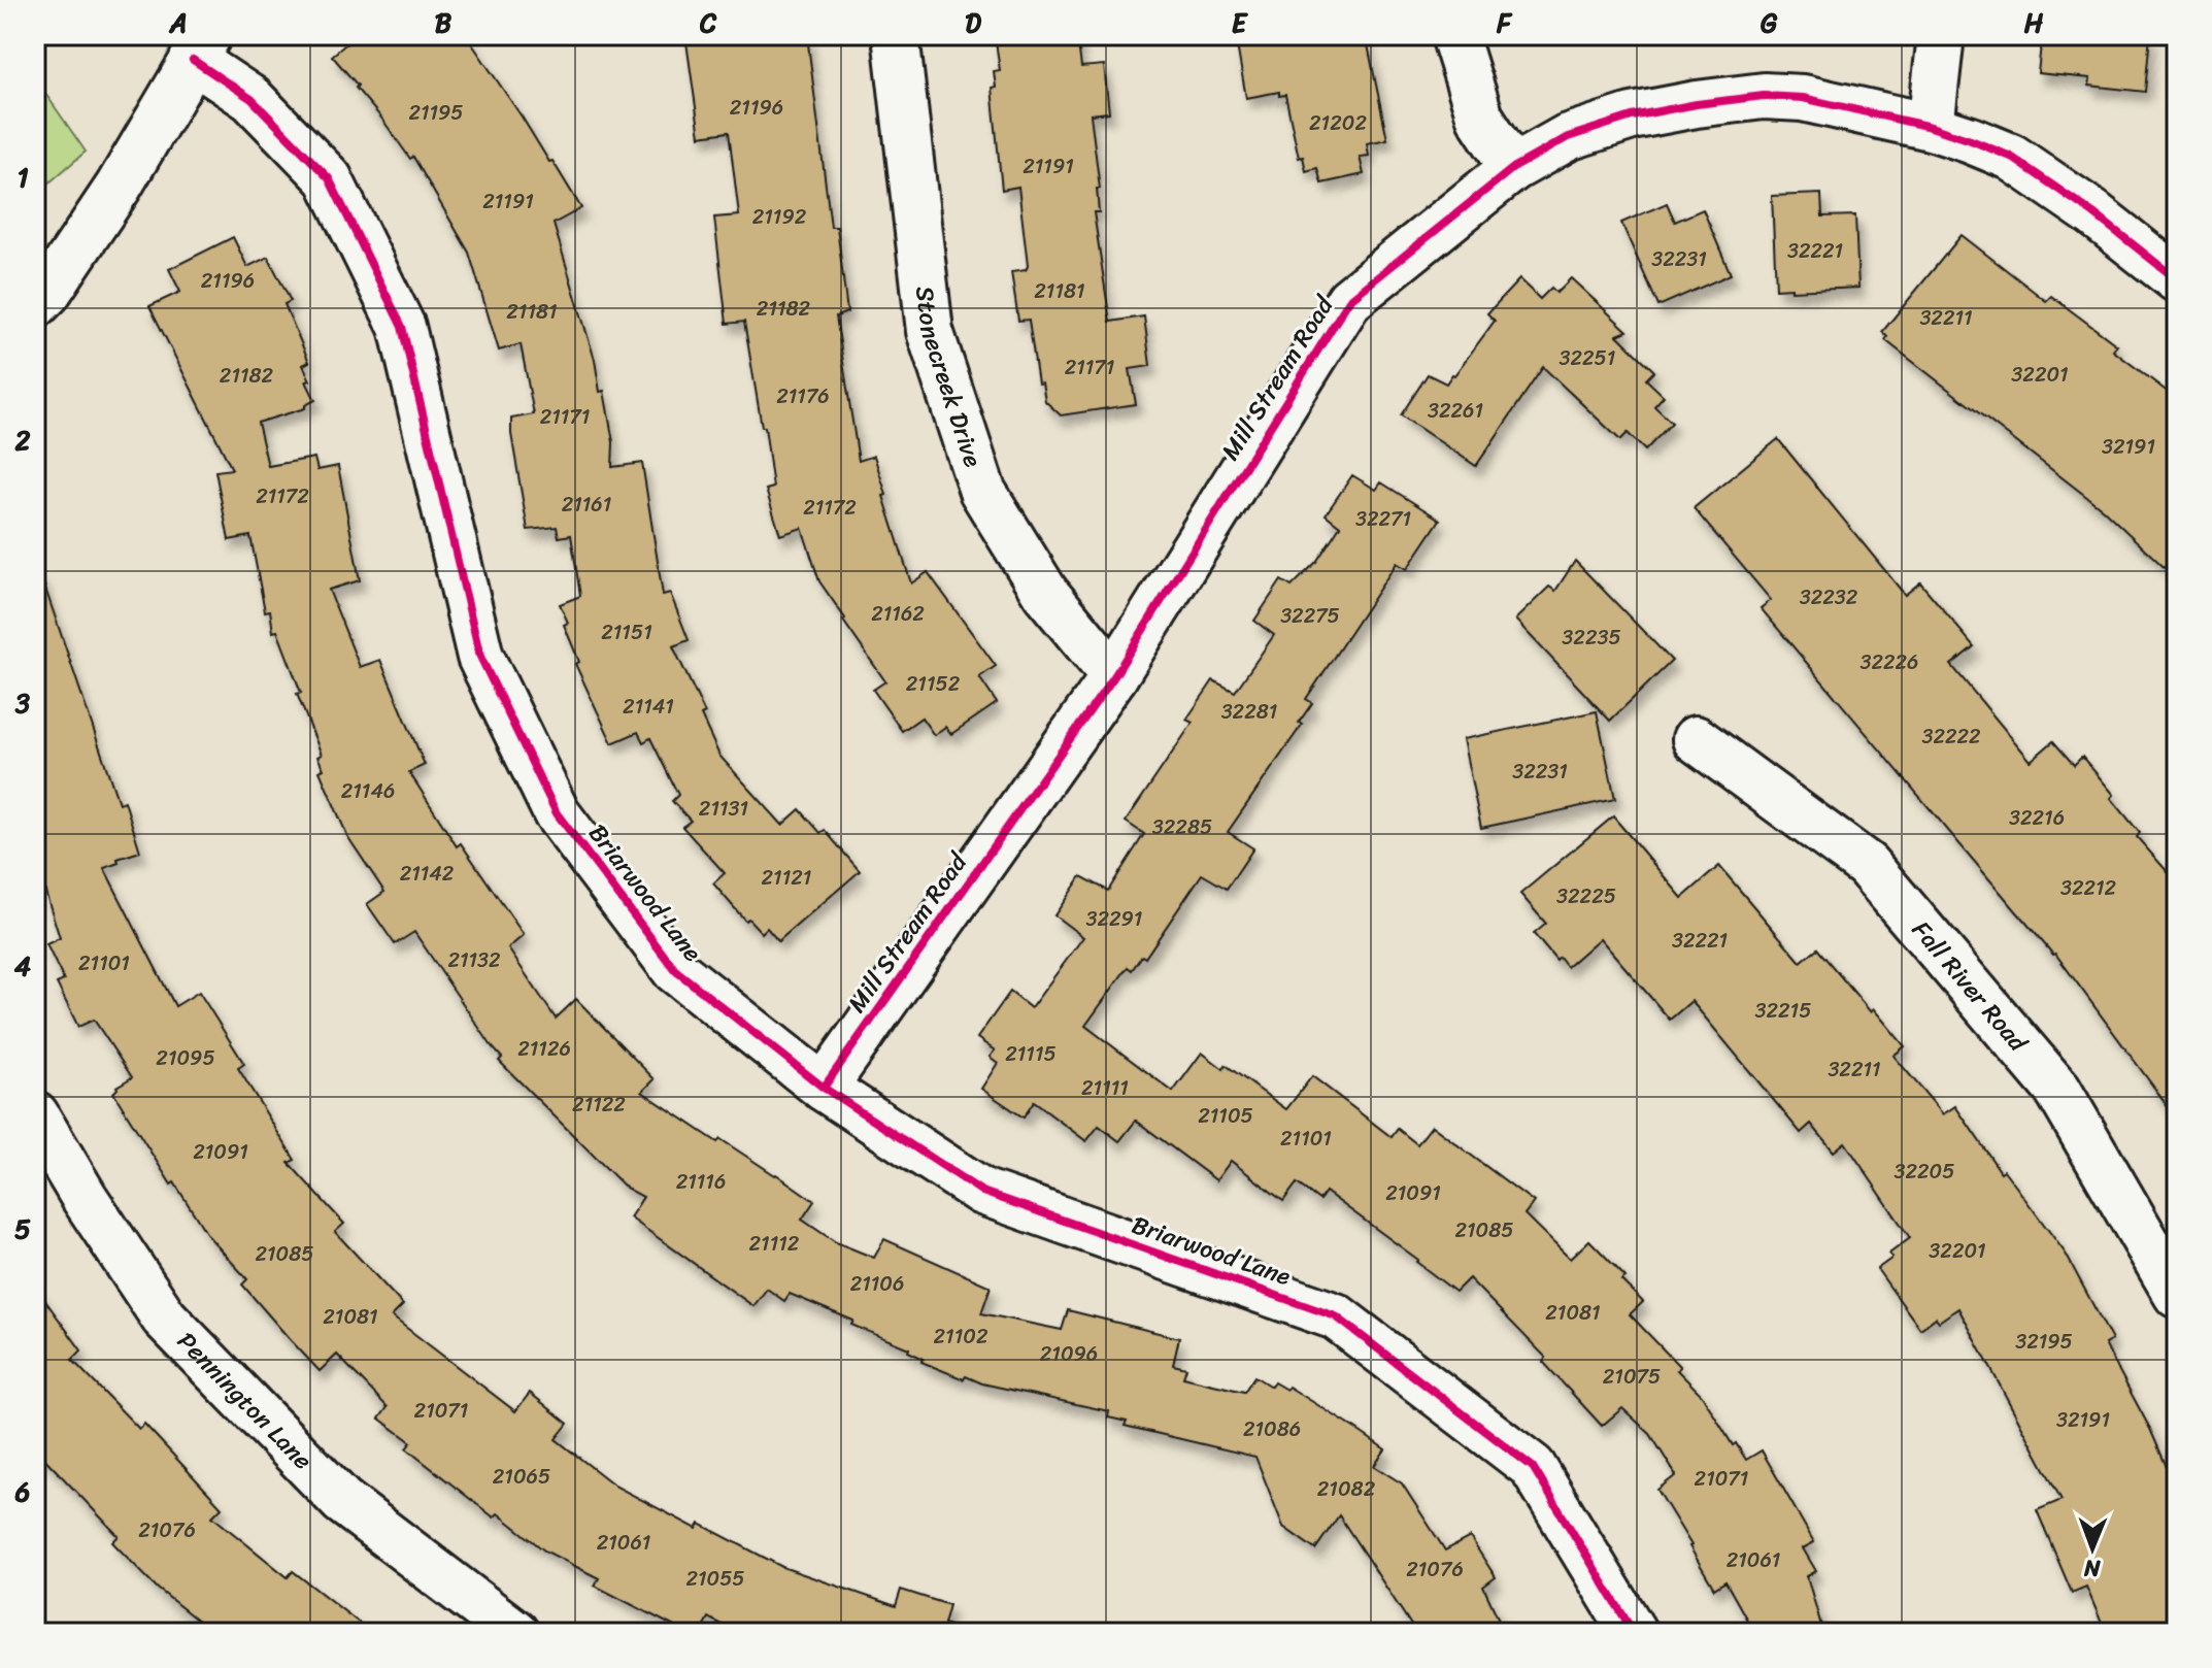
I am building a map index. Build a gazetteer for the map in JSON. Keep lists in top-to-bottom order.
{
  "streets": {
    "street": [
      "Stonecreek Drive",
      "Mill Stream Road",
      "Briarwood Lane",
      "Fall River Road",
      "Pennington Lane"
    ]
  },
  "crossings": [
    ["Stonecreek Drive", "Mill Stream Road"],
    ["Mill Stream Road", "Briarwood Lane"]
  ],
  "house_numbers": [
    "21196",
    "21195",
    "21202",
    "21191",
    "21191",
    "21192",
    "32221",
    "32231",
    "21196",
    "21181",
    "21182",
    "21181",
    "32211",
    "32251",
    "21171",
    "32201",
    "21182",
    "21176",
    "32261",
    "21171",
    "32191",
    "21172",
    "21161",
    "21172",
    "32271",
    "32232",
    "21162",
    "32275",
    "21151",
    "32235",
    "32226",
    "21152",
    "21141",
    "32281",
    "32222",
    "32231",
    "21146",
    "21131",
    "32216",
    "32285",
    "21142",
    "21121",
    "32212",
    "32225",
    "32291",
    "32221",
    "21132",
    "21101",
    "32215",
    "21126",
    "21115",
    "21095",
    "32211",
    "21111",
    "21122",
    "21105",
    "21101",
    "21091",
    "32205",
    "21116",
    "21091",
    "21085",
    "21112",
    "32201",
    "21085",
    "21106",
    "21081",
    "21081",
    "21102",
    "32195",
    "21096",
    "21075",
    "21071",
    "32191",
    "21086",
    "21065",
    "21071",
    "21082",
    "21076",
    "21061",
    "21061",
    "21076",
    "21055"
  ],
  "north": "bottom",
  "grid": {
    "columns": [
      "A",
      "B",
      "C",
      "D",
      "E",
      "F",
      "G",
      "H"
    ],
    "rows": [
      "1",
      "2",
      "3",
      "4",
      "5",
      "6"
    ]
  }
}
